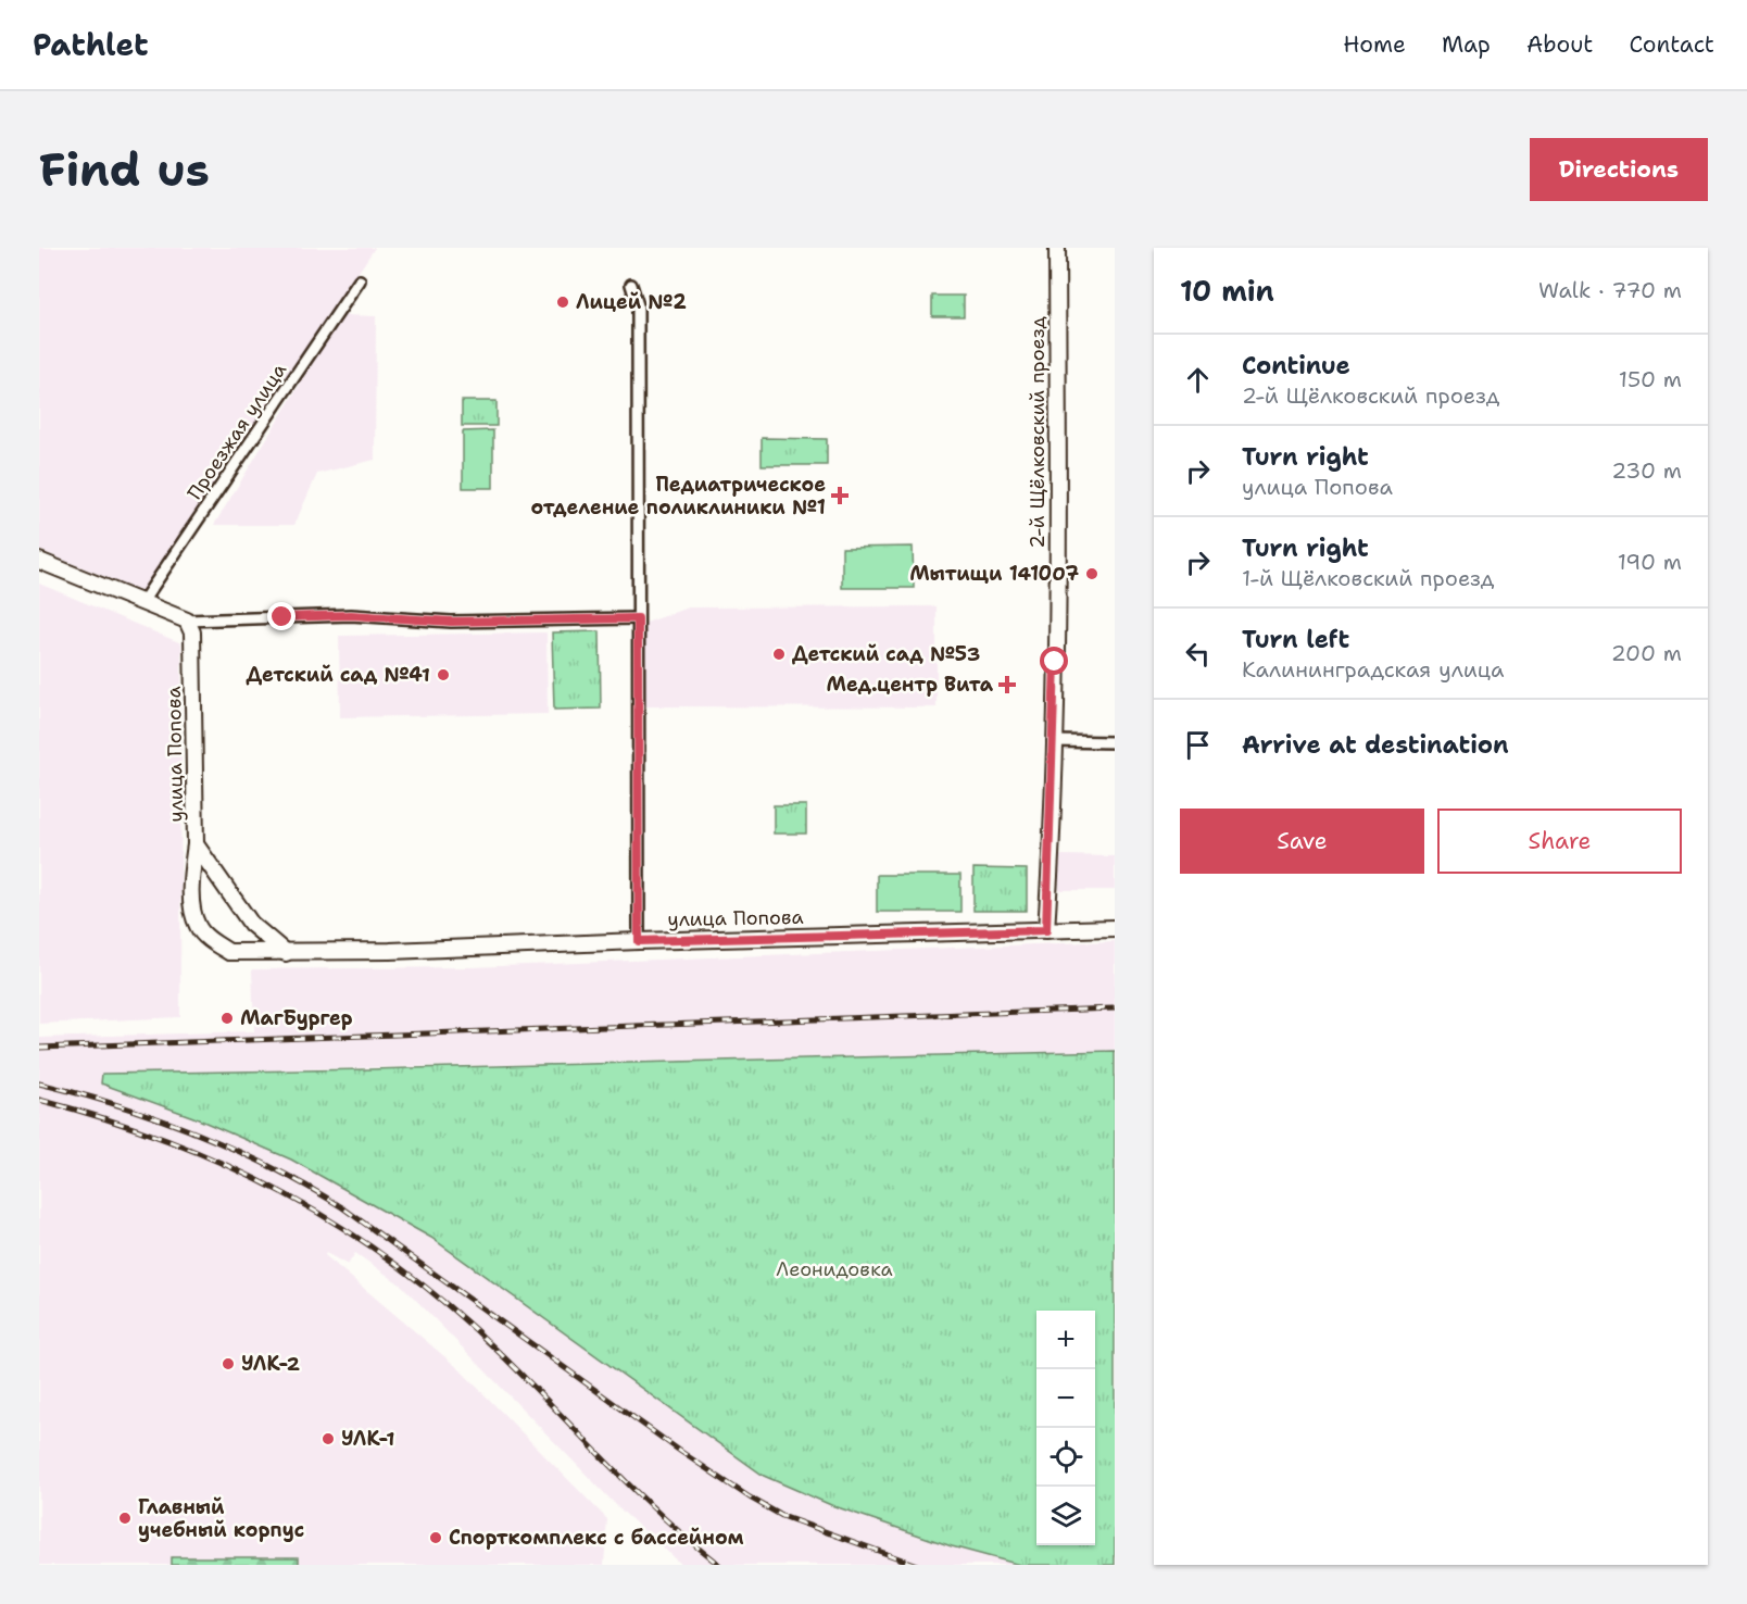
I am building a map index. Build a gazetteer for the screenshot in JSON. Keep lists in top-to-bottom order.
{
  "streets": {
    "street": ["Проезжая улица", "2-й Щёлковский проезд", "улица Попова"]
  },
  "crossings": [
    ["2-й Щёлковский проезд", "улица Попова"]
  ],
  "parks": ["Леонидовка"],
  "places": {
    "other": [
      "Лицей №2",
      "Мытищи 141007",
      "Детский сад №53",
      "Детский сад №41",
      "МагБургер",
      "УЛК-2",
      "УЛК-1",
      "Главный учебный корпус",
      "Спорткомплекс с бассейном"
    ],
    "health": ["Педиатрическое отделение поликлиники №1", "Мед.центр Вита"]
  },
  "page": {
    "header": "Pathlet",
    "nav": [
      "Home",
      "Map",
      "About",
      "Contact"
    ],
    "buttons": [
      "Directions",
      ["Save", "Share"]
    ],
    "title": "Find us",
    "heading": ["10 min", "Walk · 770 m"],
    "list": [
      ["Continue", "2-й Щёлковский проезд", "150 m"],
      ["Turn right", "улица Попова", "230 m"],
      ["Turn right", "1-й Щёлковский проезд", "190 m"],
      ["Turn left", "Калининградская улица", "200 m"],
      "Arrive at destination"
    ],
    "map_buttons": ["+", "−"]
  }
}
